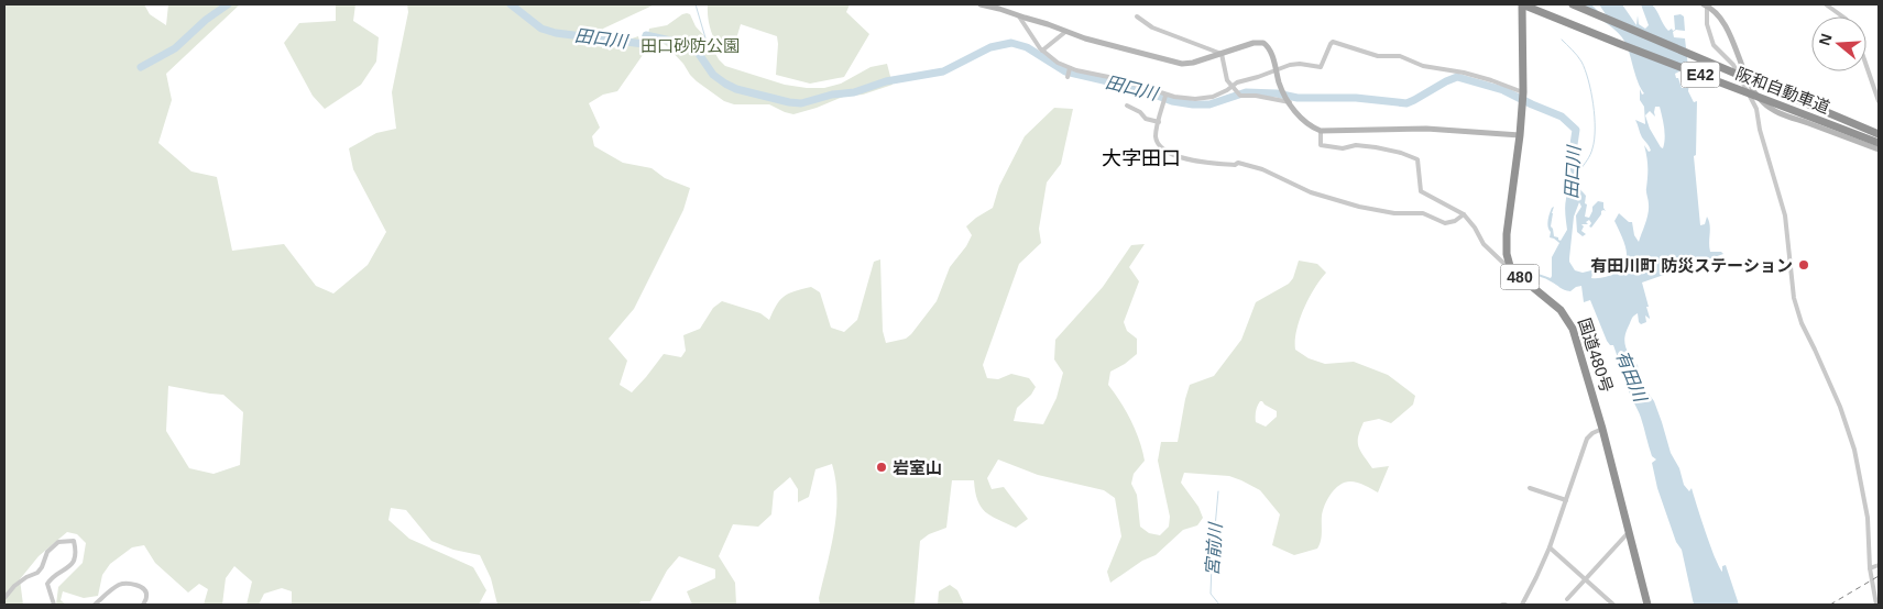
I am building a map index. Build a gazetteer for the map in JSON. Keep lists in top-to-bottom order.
{
  "streets": {
    "highway": [
      "E42",
      "阪和自動車道",
      "480",
      "国道480号"
    ]
  },
  "crossings": [
    ["阪和自動車道", "480"],
    ["480", "国道480号"]
  ],
  "districts": ["大字田口"],
  "water": ["田口川", "有田川", "宮前川"],
  "parks": ["田口砂防公園"],
  "places": ["有田川町 防災ステーション", "岩室山"],
  "north": "left"
}
